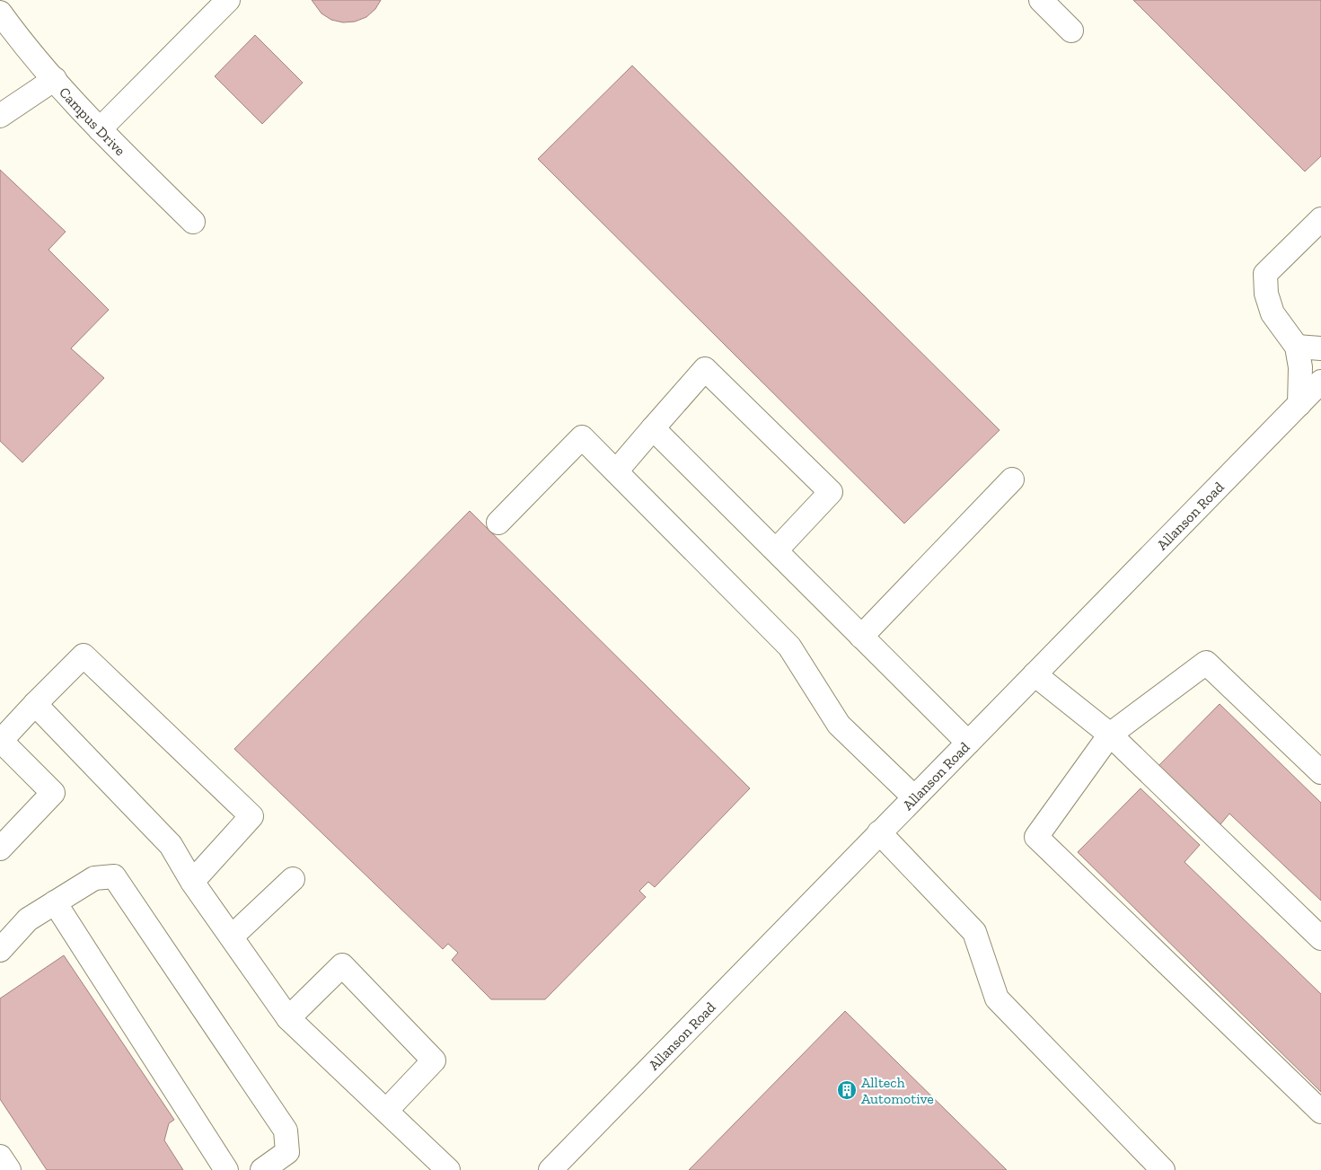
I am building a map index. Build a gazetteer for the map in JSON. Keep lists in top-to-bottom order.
{
  "streets": {
    "street": ["Campus Drive", "Allanson Road"]
  },
  "places": {
    "building": ["Alltech Automotive"]
  }
}
